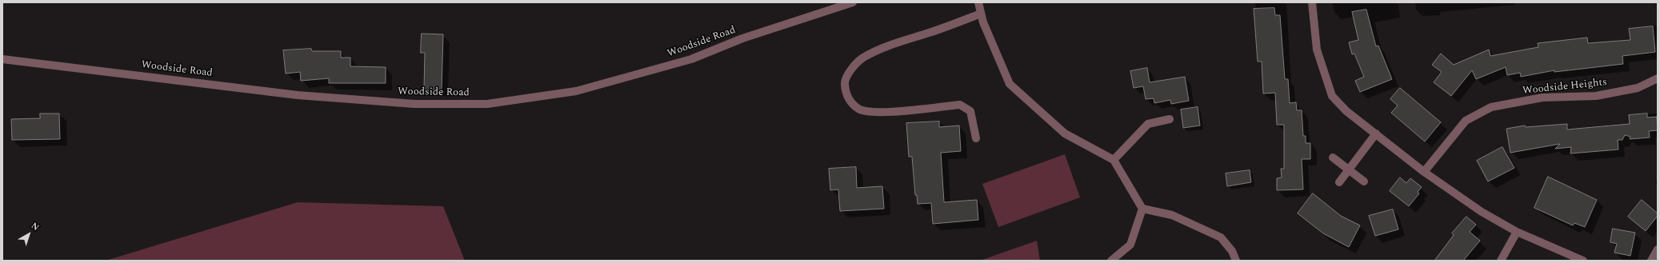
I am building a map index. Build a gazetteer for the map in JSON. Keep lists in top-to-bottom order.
{
  "streets": {
    "street": ["Woodside Road", "Woodside Heights"]
  },
  "north": "top right"
}
